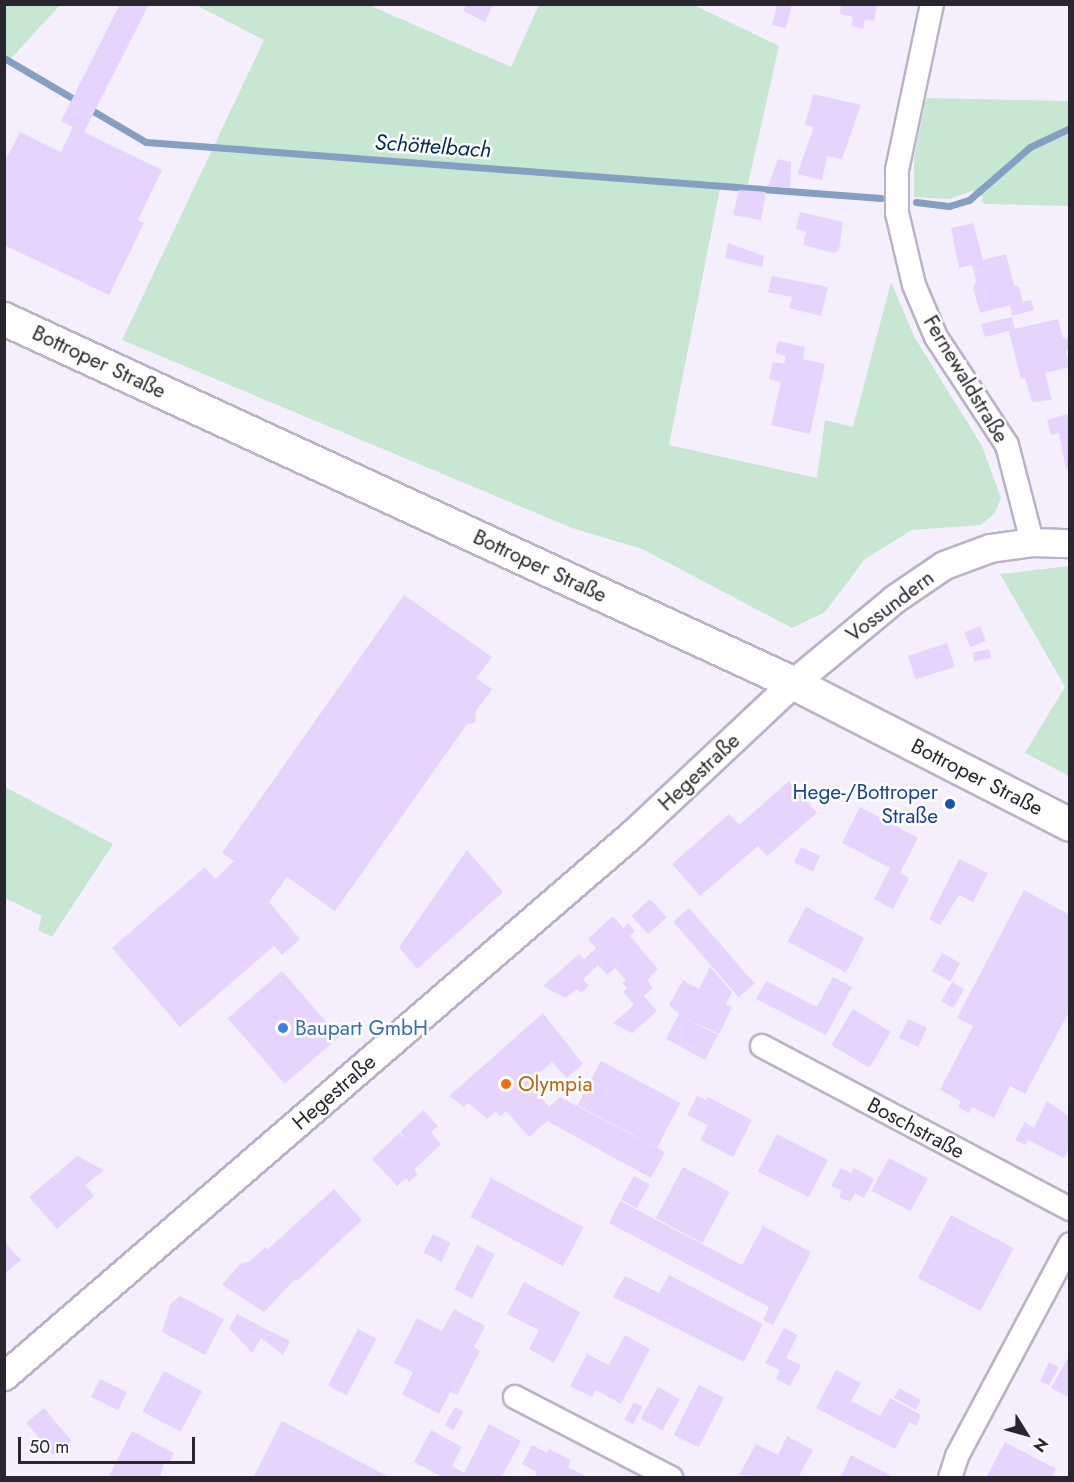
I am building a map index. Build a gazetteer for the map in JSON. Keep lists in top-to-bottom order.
{
  "streets": {
    "main road": ["Bottroper Straße"],
    "street": [
      "Fernewaldstraße",
      "Vossundern",
      "Hegestraße",
      "Boschstraße"
    ]
  },
  "crossings": [
    ["Bottroper Straße", "Vossundern"],
    ["Bottroper Straße", "Hegestraße"],
    ["Fernewaldstraße", "Vossundern"],
    ["Vossundern", "Hegestraße"]
  ],
  "water": ["Schöttelbach"],
  "places": ["Hege-/Bottroper Straße", "Baupart GmbH", "Olympia"],
  "scale_bar": "50 m",
  "north": "bottom right"
}
